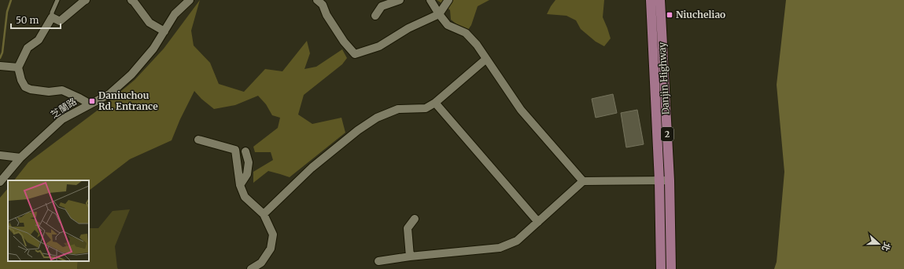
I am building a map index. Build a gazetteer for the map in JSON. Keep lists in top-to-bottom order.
{
  "streets": {
    "main road": ["Danjin Highway", "2"],
    "street": ["芝蘭路"]
  },
  "places": {
    "transit": ["Niucheliao", "Daniuchou Rd. Entrance"]
  },
  "scale_bar": "50 m",
  "north": "right"
}
